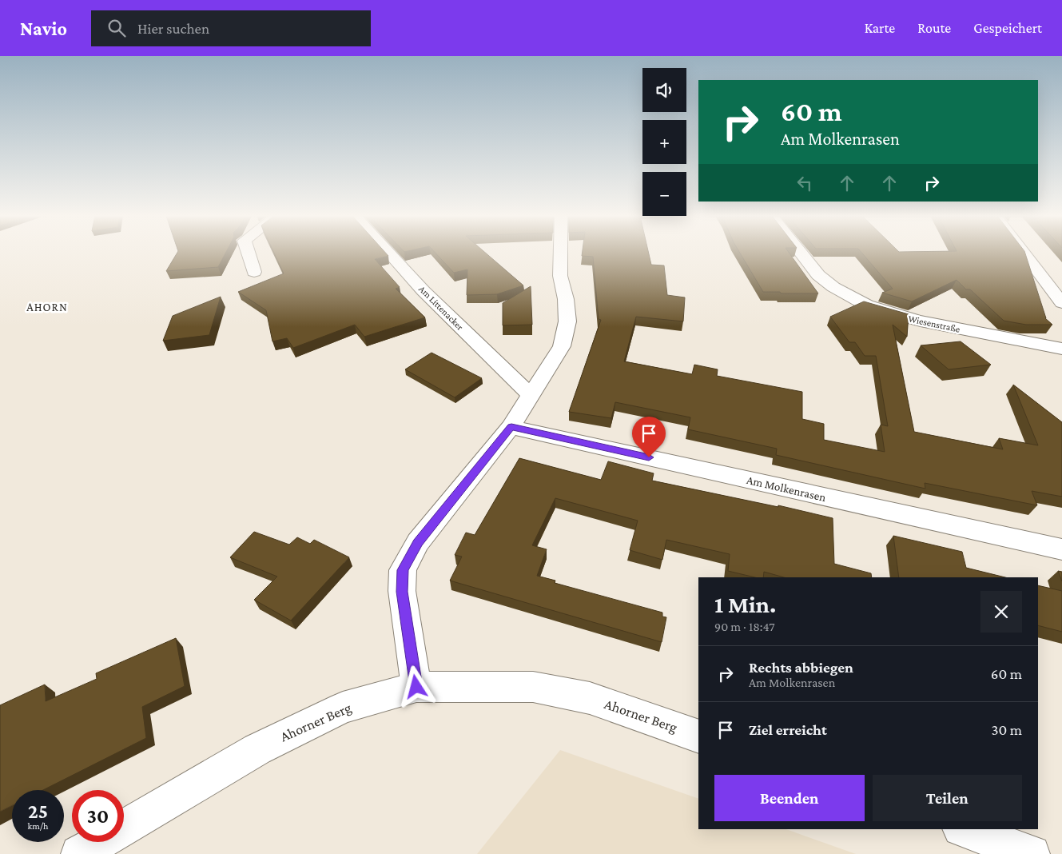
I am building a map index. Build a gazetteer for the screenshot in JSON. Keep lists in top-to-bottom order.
{
  "streets": {
    "street": [
      "Am Littenacker",
      "Wiesenstraße",
      "Am Molkenrasen",
      "Ahorner Berg"
    ]
  },
  "districts": ["AHORN"],
  "page": {
    "header": "Navio",
    "search": "Hier suchen",
    "nav": ["Karte", "Route", "Gespeichert"],
    "map_buttons": ["+", "−"],
    "turn": ["60 m", "Am Molkenrasen"],
    "heading": ["1 Min.", "90 m · 18:47"],
    "list": [
      {
        "name": "Rechts abbiegen",
        "note": "Am Molkenrasen",
        "value": "60 m"
      },
      {
        "name": "Ziel erreicht",
        "value": "30 m"
      }
    ],
    "buttons": ["Beenden", "Teilen"],
    "speed": "25 km/h",
    "limit": "30"
  }
}
